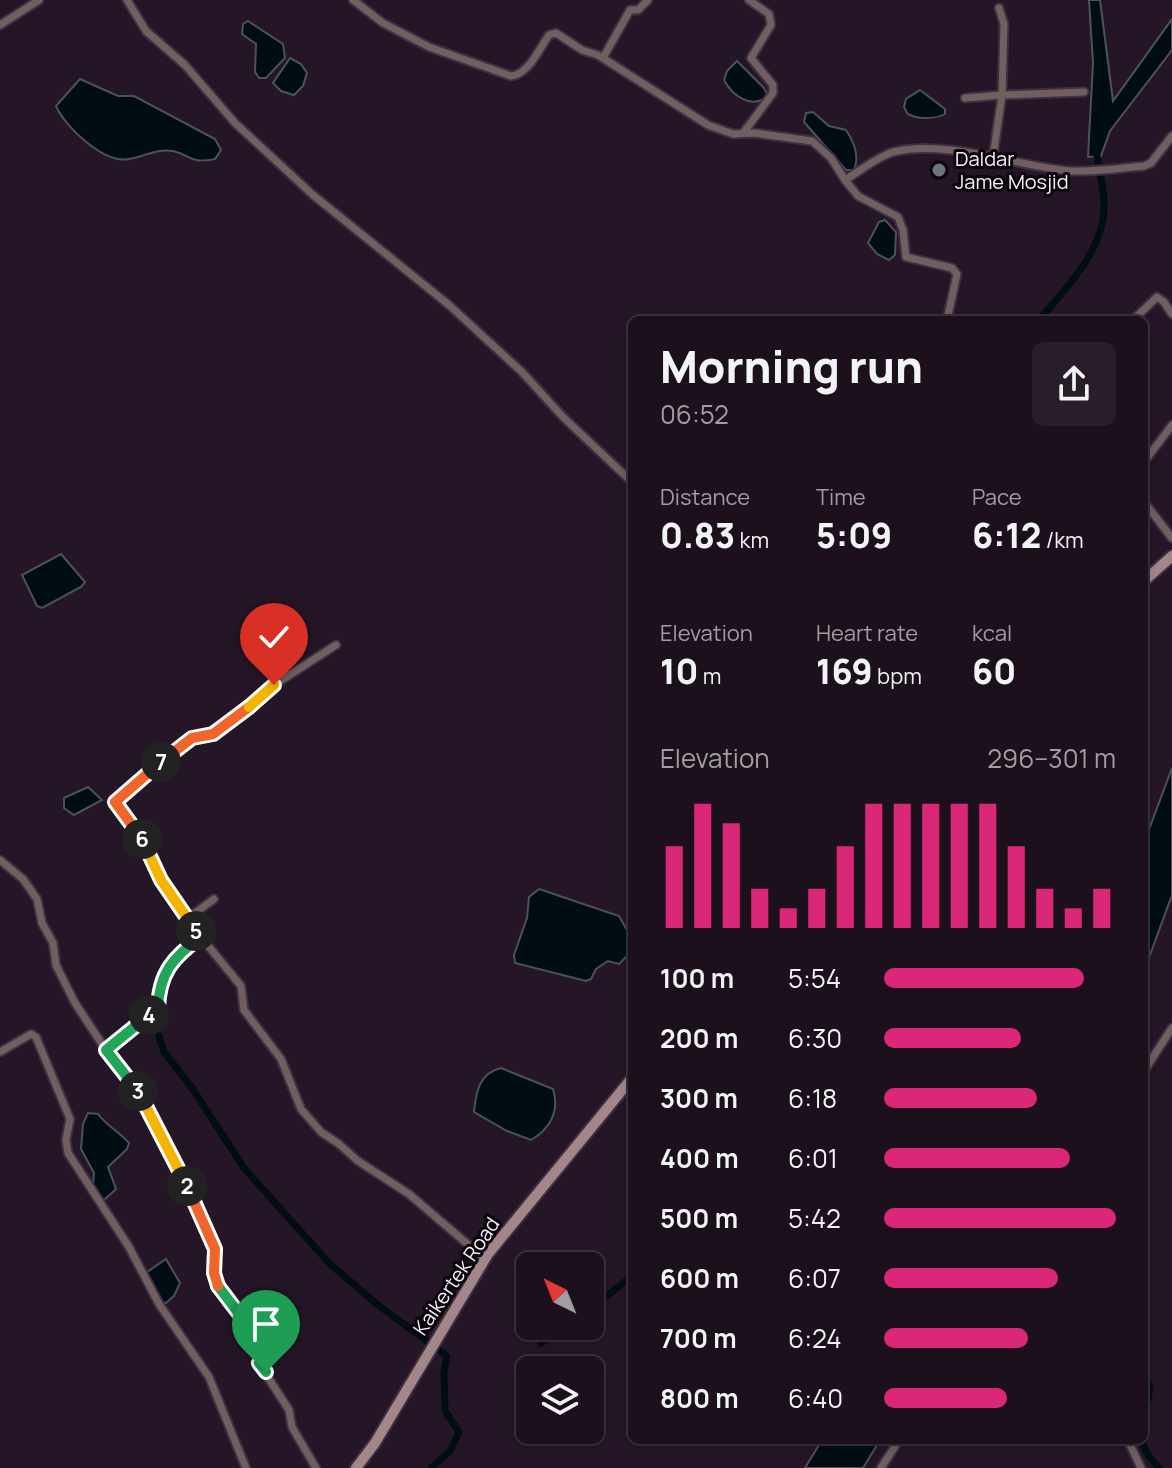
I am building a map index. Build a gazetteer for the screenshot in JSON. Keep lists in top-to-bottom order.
{
  "streets": {
    "main road": ["Kaikertek Road"]
  },
  "places": ["Daldar Jame Mosjid"],
  "north": "top left",
  "page": {
    "heading": ["Morning run", "06:52"],
    "stats": [
      ["Distance", "0.83 km"],
      ["Time", "5:09"],
      ["Pace", "6:12 /km"],
      ["Elevation", "10 m"],
      ["Heart rate", "169 bpm"],
      ["kcal", "60"]
    ],
    "chart": ["Elevation", "296–301 m"],
    "pins": [
      "7",
      "6",
      "5",
      "4",
      "3",
      "2"
    ],
    "list": [
      {
        "name": "100 m",
        "note": "5:54"
      },
      {
        "name": "200 m",
        "note": "6:30"
      },
      {
        "name": "300 m",
        "note": "6:18"
      },
      {
        "name": "400 m",
        "note": "6:01"
      },
      {
        "name": "500 m",
        "note": "5:42"
      },
      {
        "name": "600 m",
        "note": "6:07"
      },
      {
        "name": "700 m",
        "note": "6:24"
      },
      {
        "name": "800 m",
        "note": "6:40"
      }
    ]
  }
}
